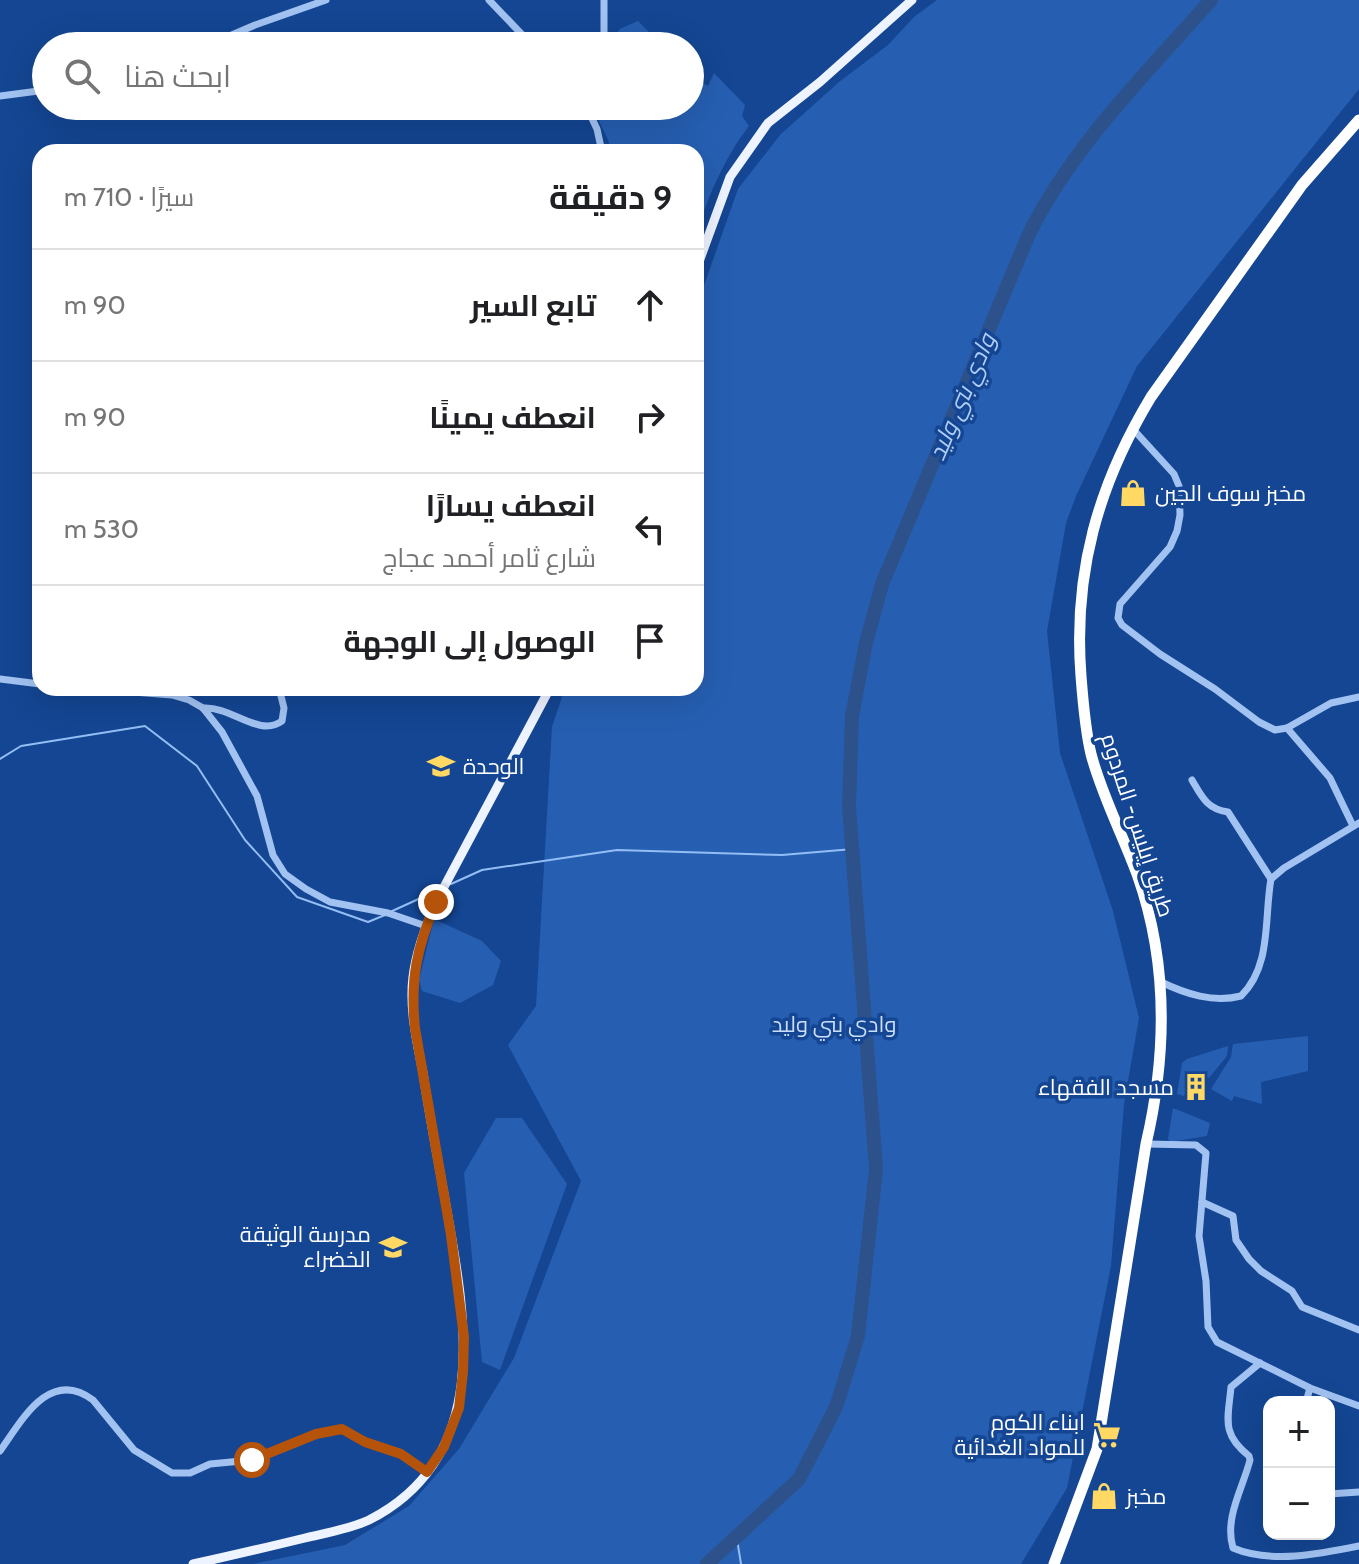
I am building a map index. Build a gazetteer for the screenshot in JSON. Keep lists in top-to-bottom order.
{
  "streets": {
    "highway": ["طريق إيليس- المردوم"]
  },
  "water": ["وادي بني وليد"],
  "parks": ["وادي بني وليد"],
  "places": {
    "shop": ["مخبز سوف الجين", "مخبز"],
    "school or university": ["الوحدة", "مدرسة الوثيقة الخضراء"],
    "building": ["مسجد الفقهاء"],
    "supermarket": ["ابناء الكوم للمواد الغدائية"]
  },
  "page": {
    "search": "ابحث هنا",
    "heading": ["9 دقيقة", "سيرًا · 710 m"],
    "list": [
      ["تابع السير", "90 m"],
      ["انعطف يمينًا", "90 m"],
      ["انعطف يسارًا", "شارع ثامر أحمد عجاج", "530 m"],
      "الوصول إلى الوجهة"
    ],
    "map_buttons": ["+", "−"]
  }
}
